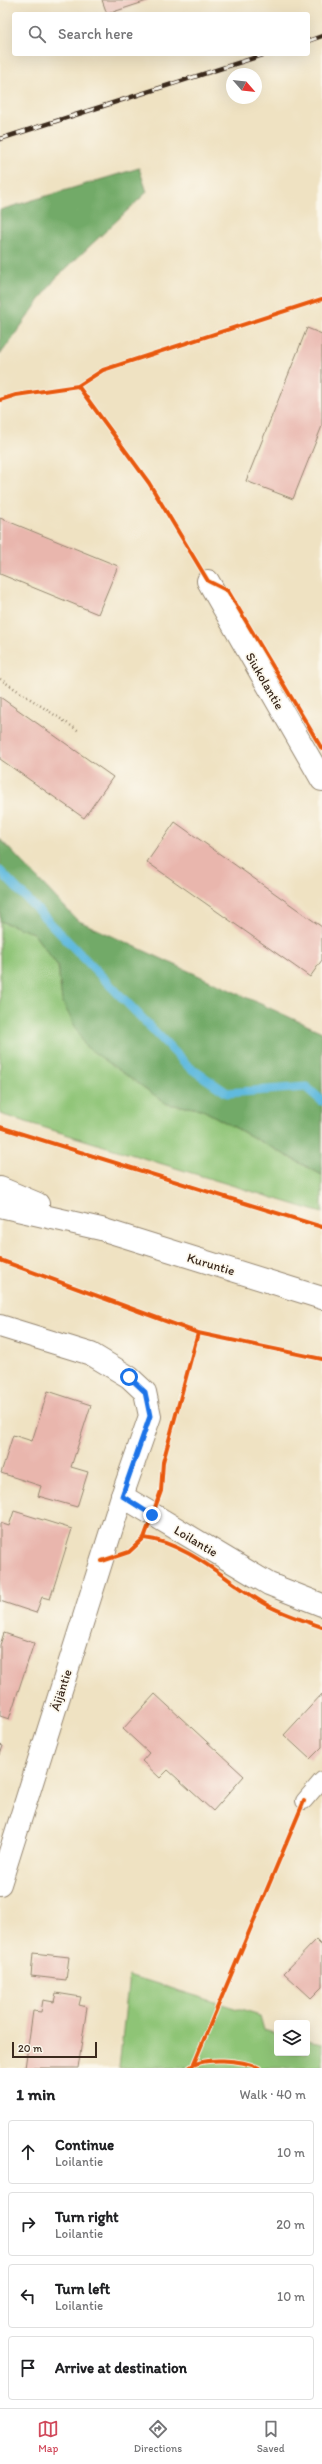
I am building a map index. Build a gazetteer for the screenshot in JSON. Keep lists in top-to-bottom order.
{
  "streets": {
    "street": [
      "Siukolantie",
      "Kuruntie",
      "Loilantie",
      "Äijäntie"
    ]
  },
  "crossings": [
    ["Loilantie", "Äijäntie"]
  ],
  "scale_bar": "20 m",
  "north": "bottom right",
  "page": {
    "search": "Search here",
    "scale": "20 m",
    "heading": ["1 min", "Walk · 40 m"],
    "list": [
      ["Continue", "Loilantie", "10 m"],
      ["Turn right", "Loilantie", "20 m"],
      ["Turn left", "Loilantie", "10 m"],
      "Arrive at destination"
    ],
    "nav": ["Map", "Directions", "Saved"]
  }
}
